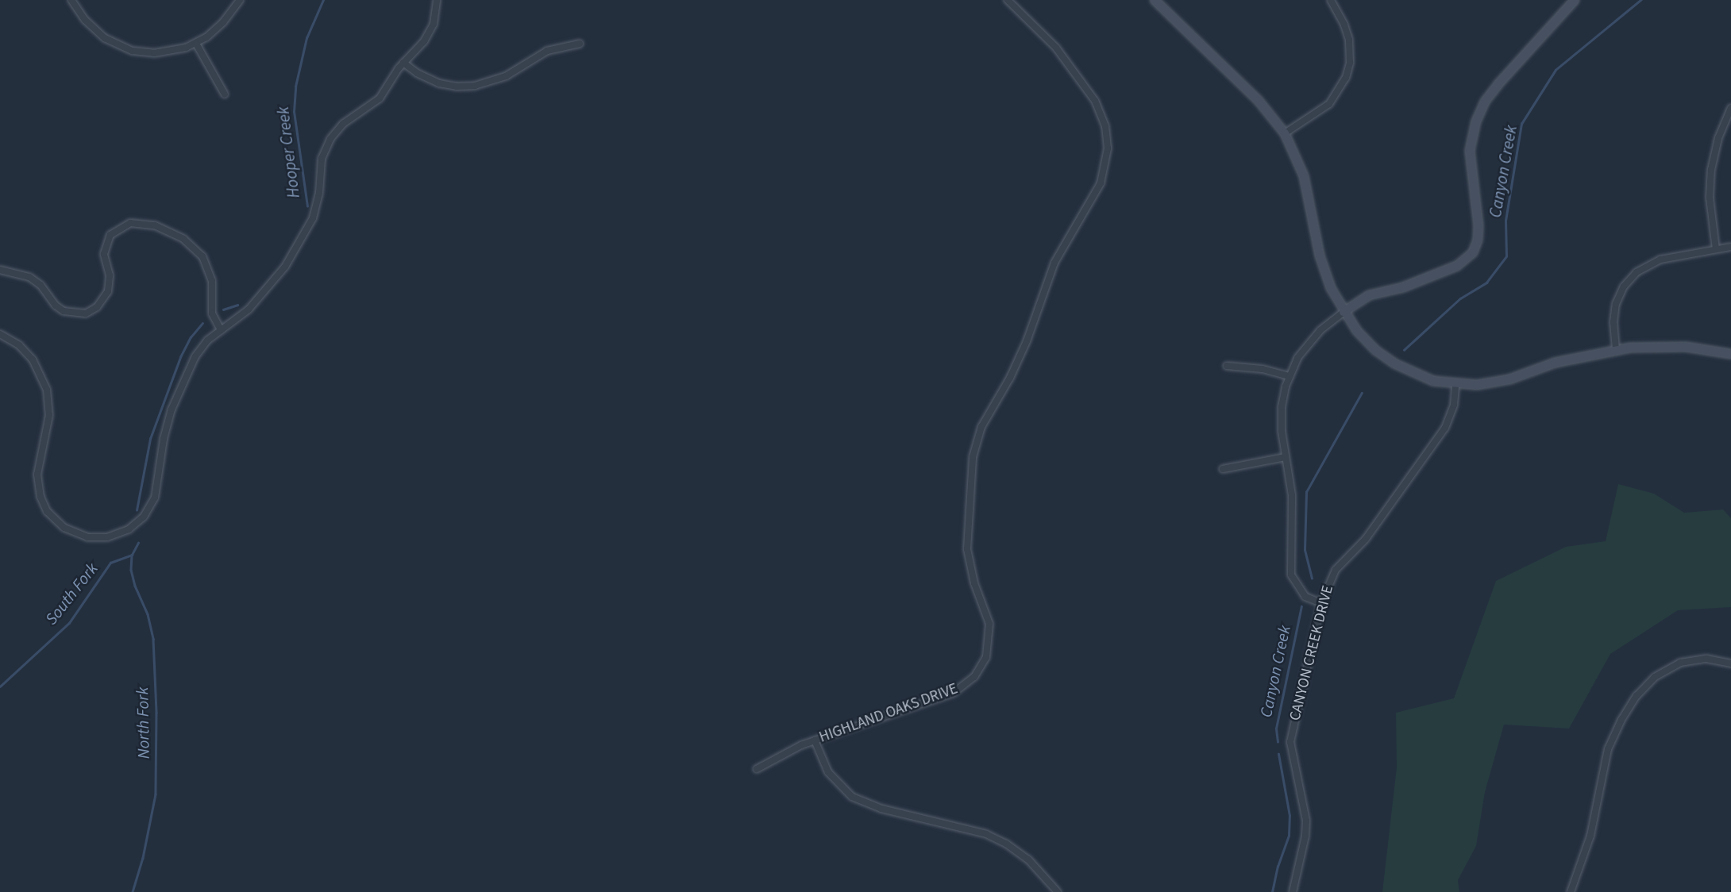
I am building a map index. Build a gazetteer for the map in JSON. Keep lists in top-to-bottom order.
{
  "streets": {
    "street": ["CANYON CREEK DRIVE", "HIGHLAND OAKS DRIVE"]
  },
  "water": [
    "Hooper Creek",
    "Canyon Creek",
    "South Fork",
    "North Fork"
  ]
}
